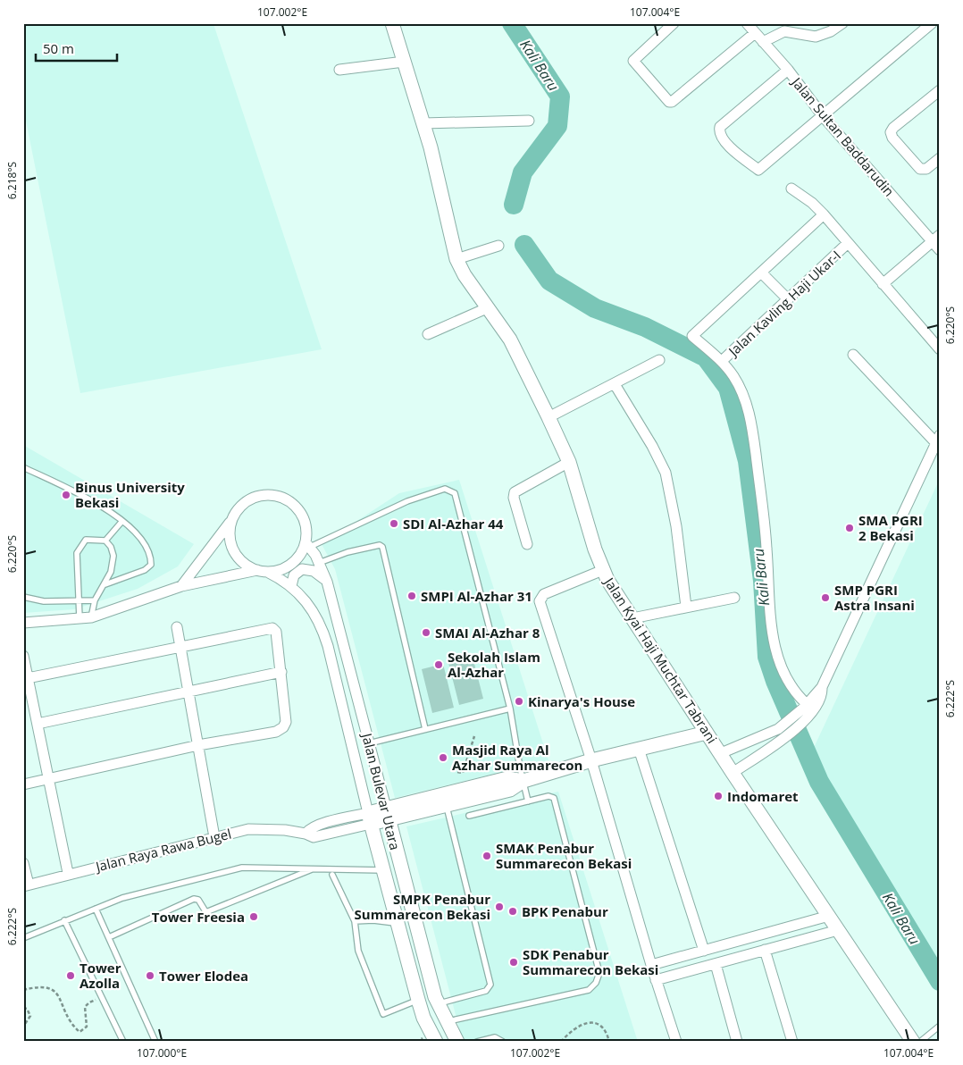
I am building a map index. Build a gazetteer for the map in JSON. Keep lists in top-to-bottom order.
{
  "streets": {
    "street": [
      "Jalan Sultan Baddarudin",
      "Jalan Kavling Haji Ukar-I",
      "Jalan Kyai Haji Muchtar Tabrani",
      "Jalan Bulevar Utara",
      "Jalan Raya Rawa Bugel"
    ]
  },
  "crossings": [
    ["Jalan Bulevar Utara", "Jalan Raya Rawa Bugel"]
  ],
  "water": ["Kali Baru"],
  "places": [
    "Binus University Bekasi",
    "SDI Al-Azhar 44",
    "SMA PGRI 2 Bekasi",
    "SMPI Al-Azhar 31",
    "SMP PGRI Astra Insani",
    "SMAI Al-Azhar 8",
    "Sekolah Islam Al-Azhar",
    "Kinarya's House",
    "Masjid Raya Al Azhar Summarecon",
    "Indomaret",
    "SMAK Penabur Summarecon Bekasi",
    "SMPK Penabur Summarecon Bekasi",
    "BPK Penabur",
    "Tower Freesia",
    "SDK Penabur Summarecon Bekasi",
    "Tower Azolla",
    "Tower Elodea"
  ],
  "scale_bar": "50 m",
  "coordinates": [
    "107.002°E",
    "107.004°E",
    "6.218°S",
    "6.220°S",
    "6.222°S",
    "107.000°E"
  ]
}
